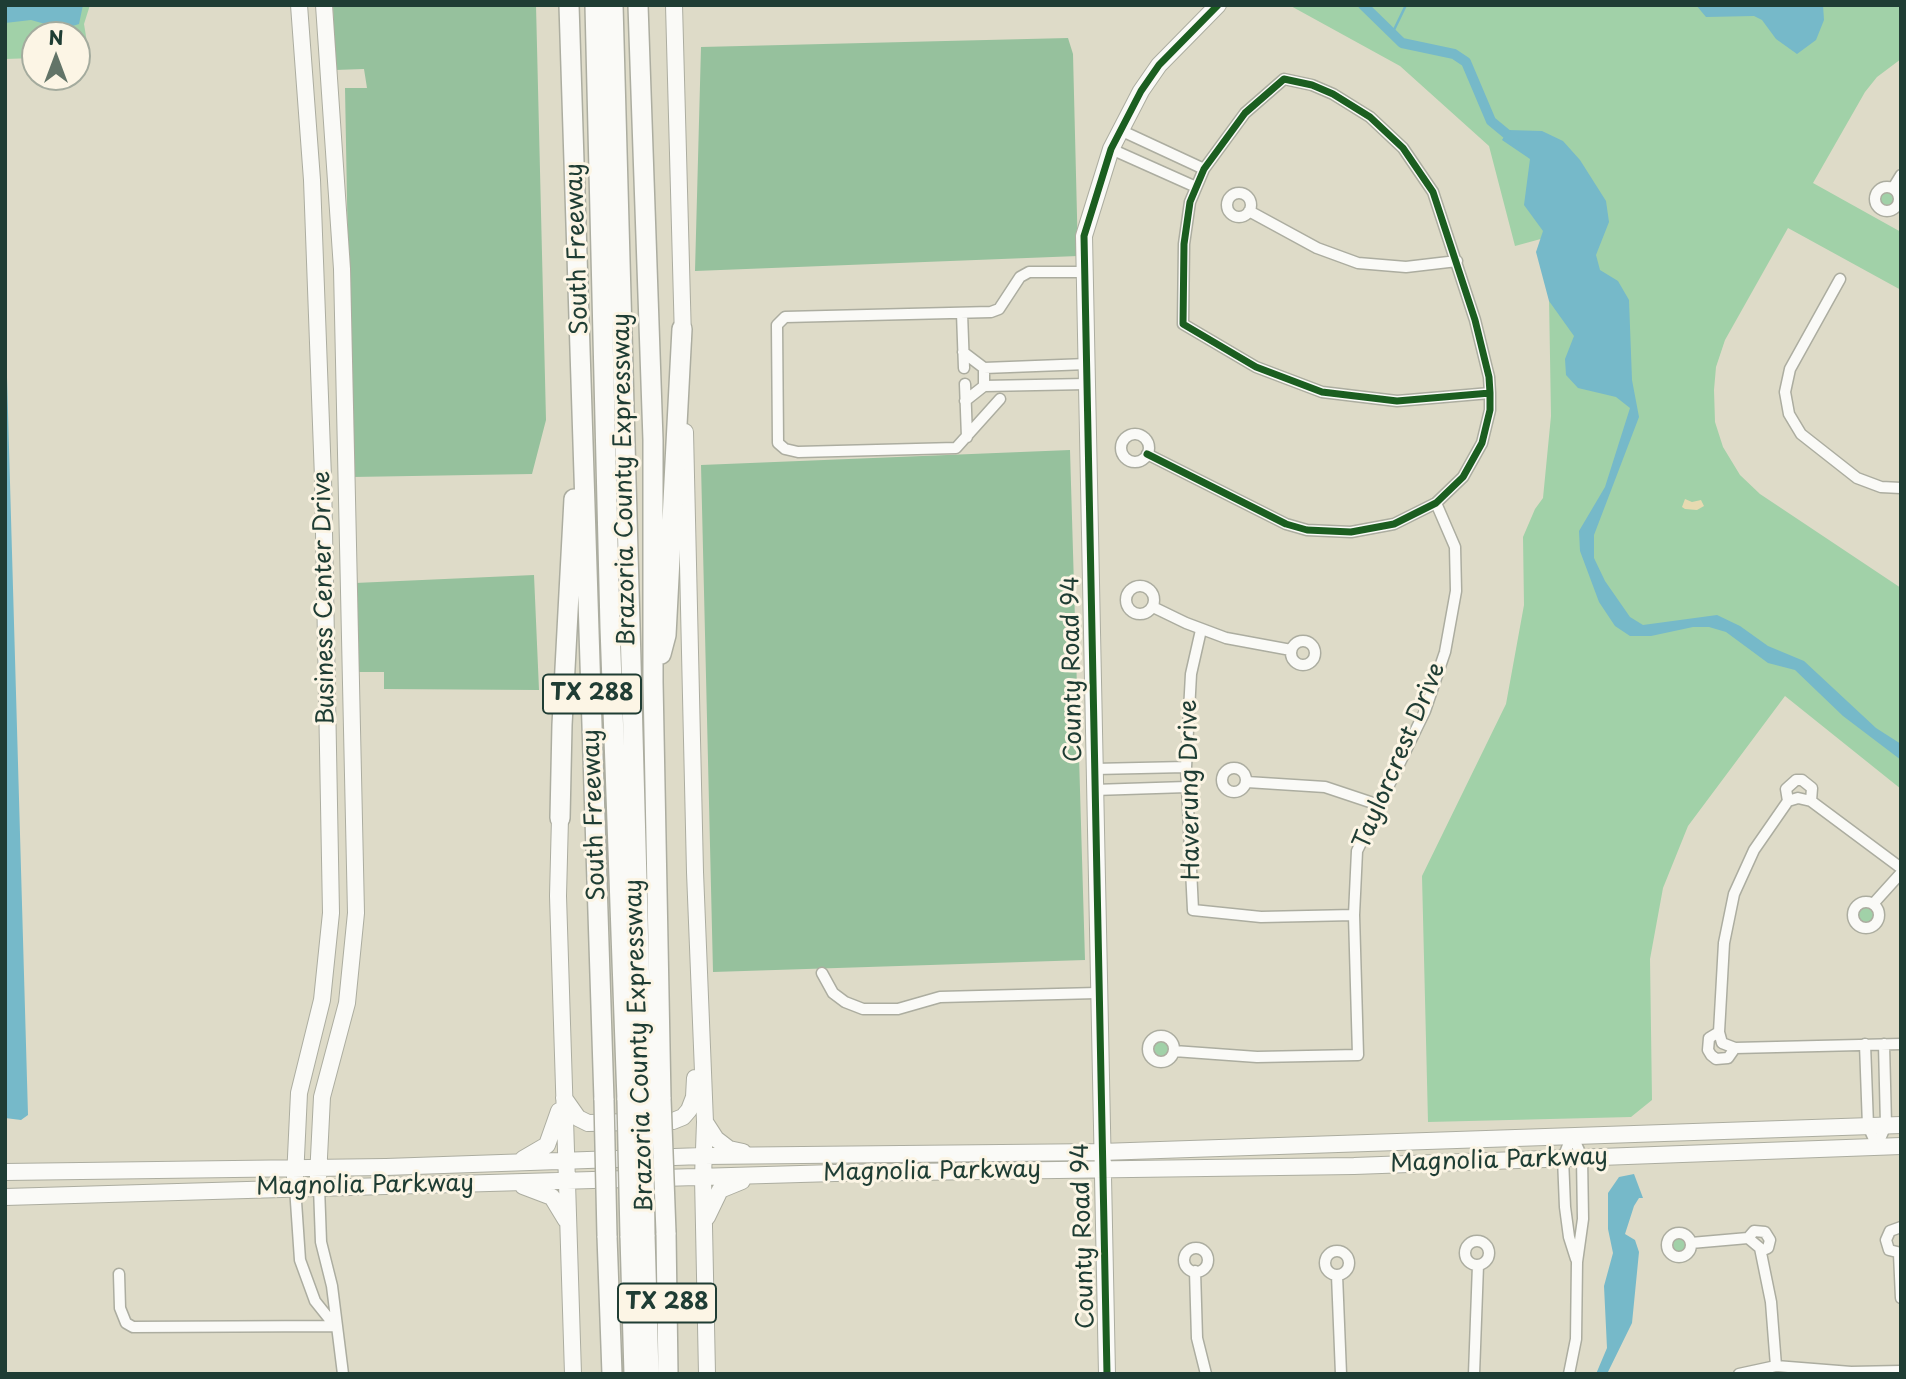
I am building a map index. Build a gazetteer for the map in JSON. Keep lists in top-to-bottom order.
{
  "streets": {
    "highway": ["South Freeway", "Brazoria County Expressway", "TX 288"],
    "main road": ["Business Center Drive", "County Road 94", "Magnolia Parkway"],
    "street": ["Taylorcrest Drive", "Haverung Drive"]
  },
  "crossings": [
    ["Brazoria County Expressway", "TX 288"],
    ["Business Center Drive", "Magnolia Parkway"],
    ["County Road 94", "Magnolia Parkway"],
    ["Taylorcrest Drive", "Haverung Drive"]
  ],
  "north": "top"
}
